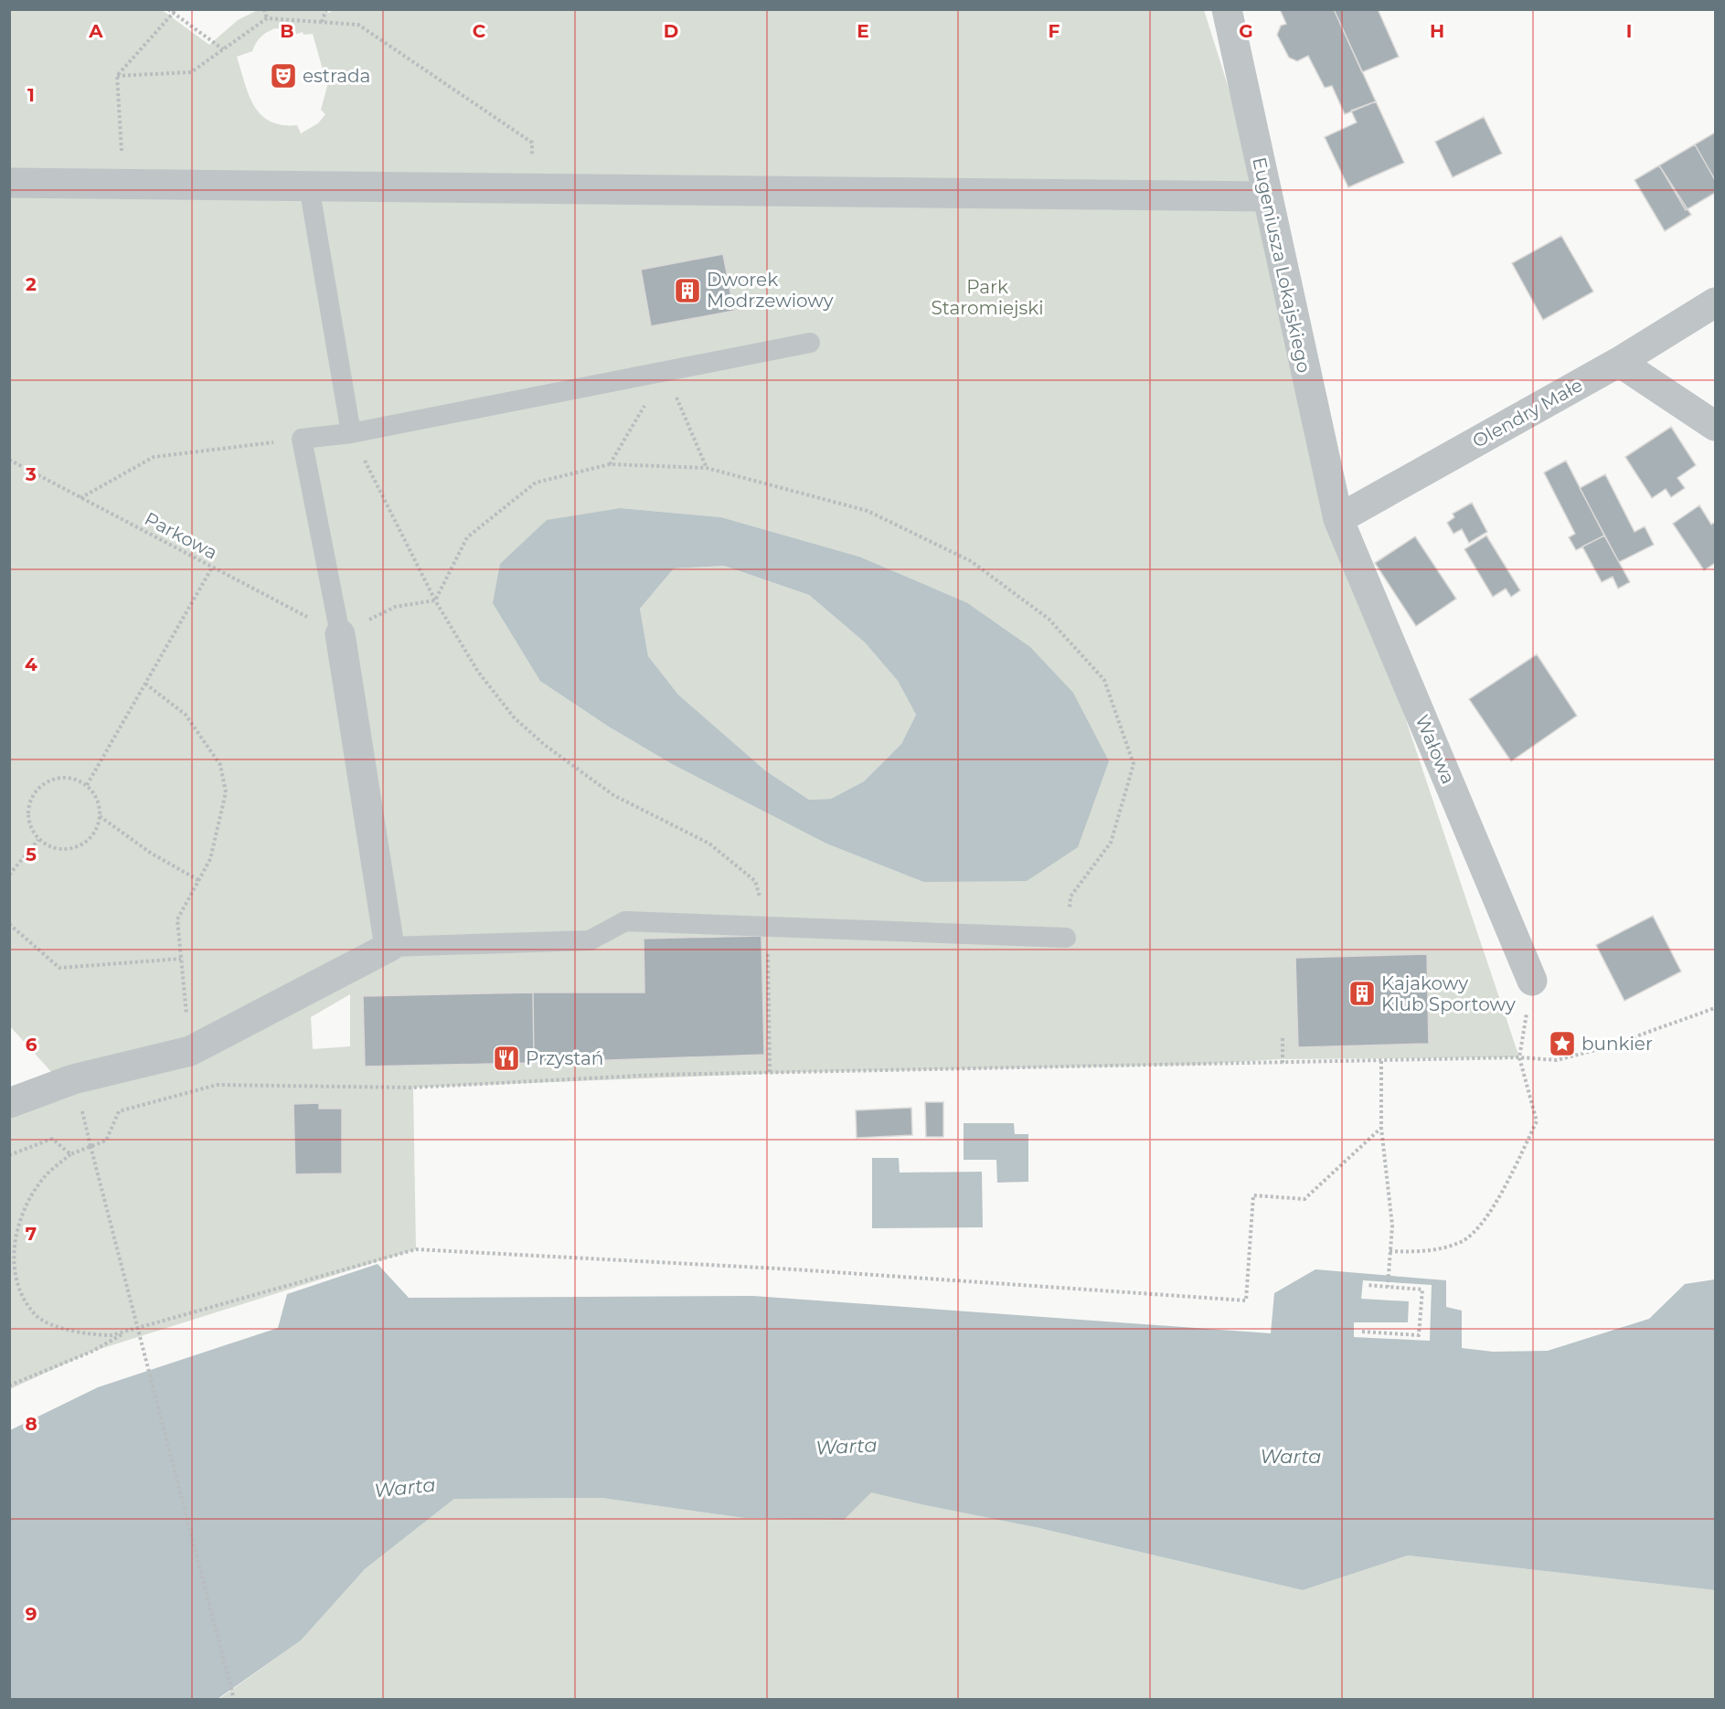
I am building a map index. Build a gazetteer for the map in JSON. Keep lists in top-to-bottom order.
{
  "streets": {
    "street": ["Eugeniusza Lokajskiego", "Olendry Małe", "Wałowa"],
    "path": ["Parkowa"]
  },
  "crossings": [
    ["Eugeniusza Lokajskiego", "Olendry Małe"],
    ["Eugeniusza Lokajskiego", "Wałowa"],
    ["Olendry Małe", "Wałowa"]
  ],
  "water": ["Warta"],
  "parks": ["Park Staromiejski"],
  "places": {
    "theatre": ["estrada"],
    "building": ["Dworek Modrzewiowy", "Kajakowy Klub Sportowy"],
    "place": ["bunkier"],
    "restaurant": ["Przystań"]
  },
  "grid": {
    "columns": [
      "A",
      "B",
      "C",
      "D",
      "E",
      "F",
      "G",
      "H",
      "I"
    ],
    "rows": [
      "1",
      "2",
      "3",
      "4",
      "5",
      "6",
      "7",
      "8",
      "9"
    ]
  }
}
